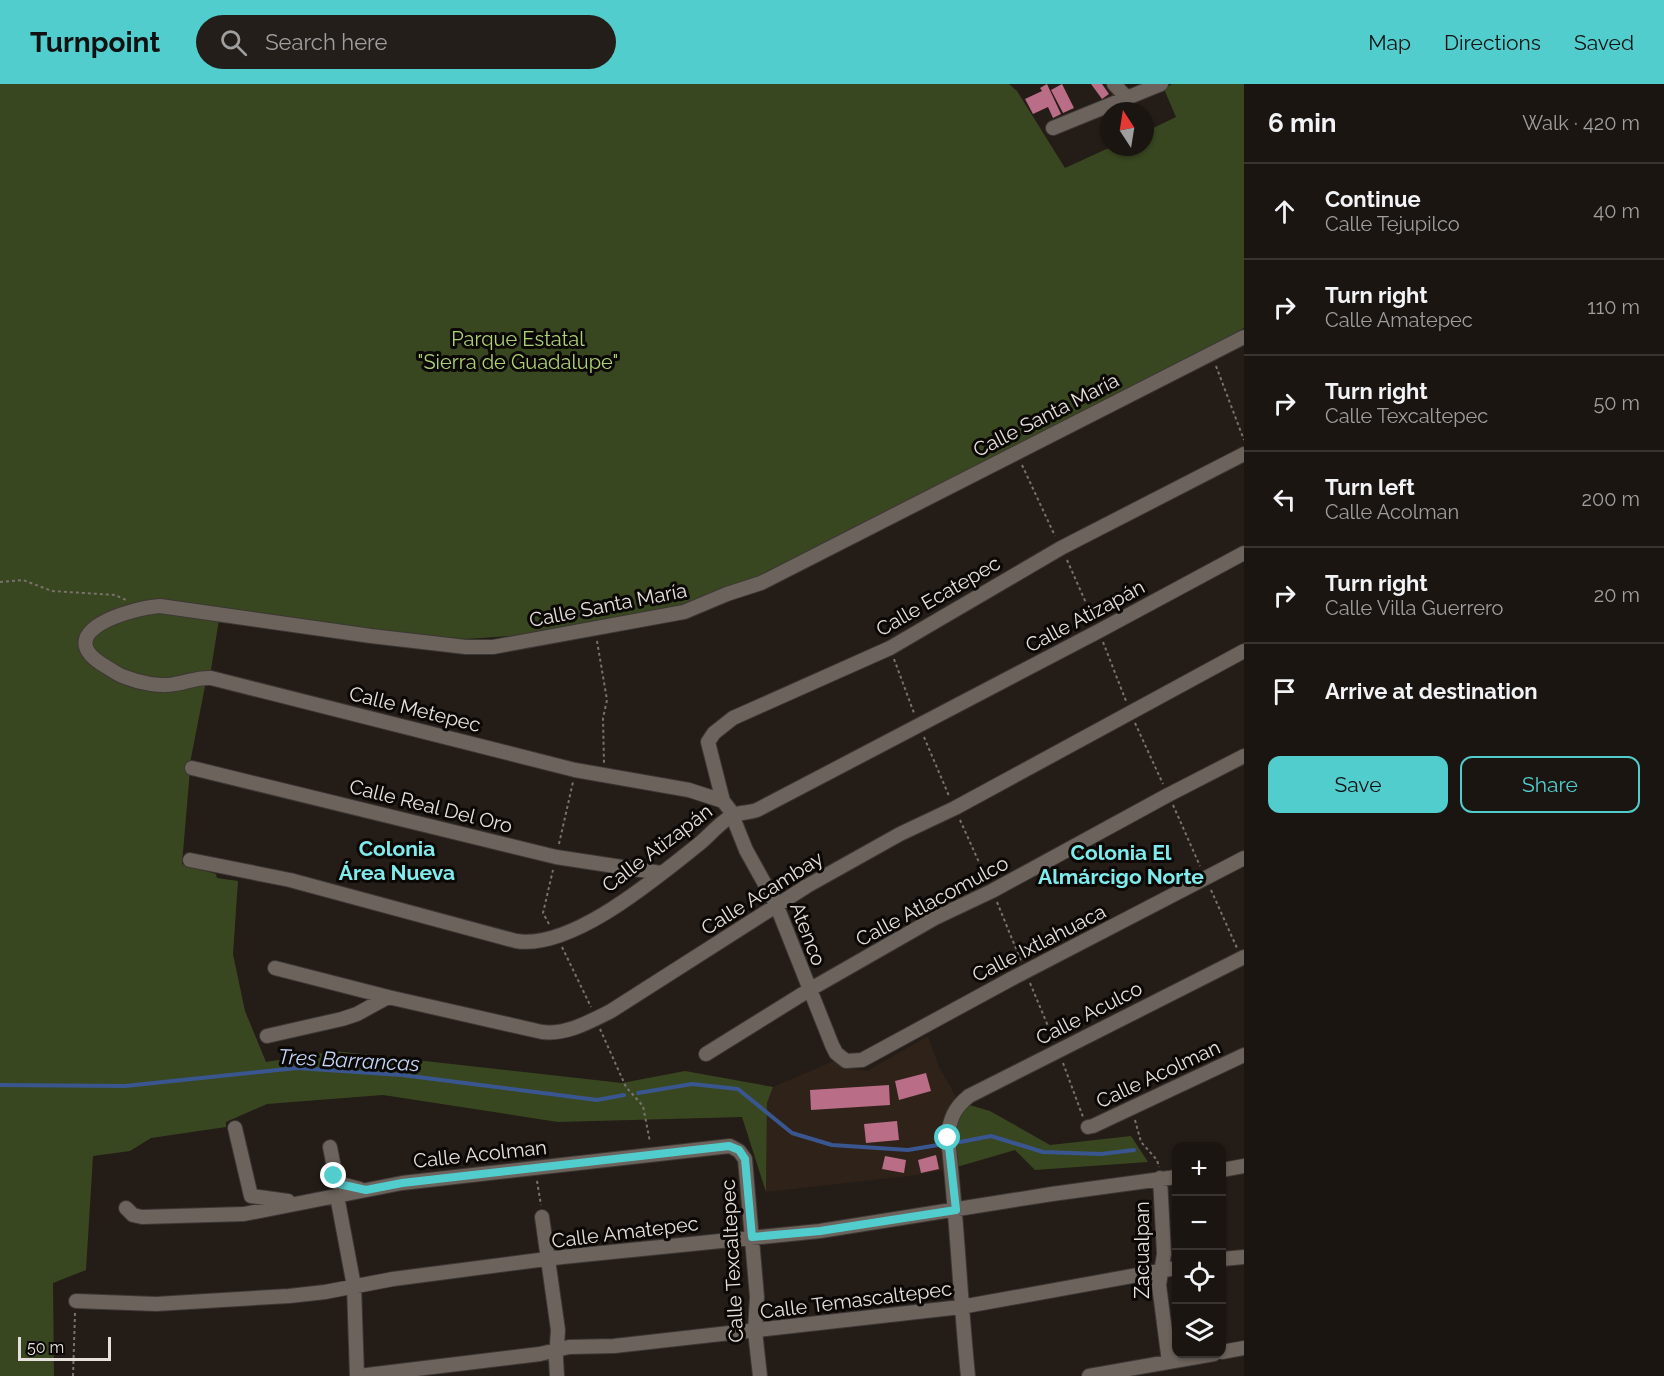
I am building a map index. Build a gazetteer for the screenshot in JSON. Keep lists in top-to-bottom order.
{
  "streets": {
    "street": [
      "Calle Santa María",
      "Calle Ecatepec",
      "Calle Atizapán",
      "Calle Metepec",
      "Calle Real Del Oro",
      "Calle Acambay",
      "Calle Atlacomulco",
      "Atenco",
      "Calle Ixtlahuaca",
      "Calle Aculco",
      "Calle Acolman",
      "Calle Amatepec",
      "Zacualpan",
      "Calle Texcaltepec",
      "Calle Temascaltepec"
    ]
  },
  "crossings": [
    ["Calle Santa María", "Calle Metepec"],
    ["Calle Ecatepec", "Calle Metepec"],
    ["Calle Atizapán", "Calle Real Del Oro"],
    ["Calle Atizapán", "Atenco"],
    ["Calle Acambay", "Atenco"],
    ["Calle Atlacomulco", "Atenco"],
    ["Atenco", "Calle Ixtlahuaca"],
    ["Calle Aculco", "Calle Amatepec"],
    ["Calle Acolman", "Zacualpan"],
    ["Calle Acolman", "Calle Texcaltepec"],
    ["Calle Amatepec", "Zacualpan"],
    ["Calle Amatepec", "Calle Texcaltepec"],
    ["Zacualpan", "Calle Temascaltepec"],
    ["Calle Texcaltepec", "Calle Temascaltepec"]
  ],
  "districts": ["Colonia Área Nueva", "Colonia El Almárcigo Norte"],
  "water": ["Tres Barrancas"],
  "parks": ["Parque Estatal \"Sierra de Guadalupe\""],
  "scale_bar": "50 m",
  "north": "top",
  "page": {
    "header": "Turnpoint",
    "search": "Search here",
    "nav": ["Map", "Directions", "Saved"],
    "heading": ["6 min", "Walk · 420 m"],
    "list": [
      ["Continue", "Calle Tejupilco", "40 m"],
      ["Turn right", "Calle Amatepec", "110 m"],
      ["Turn right", "Calle Texcaltepec", "50 m"],
      ["Turn left", "Calle Acolman", "200 m"],
      ["Turn right", "Calle Villa Guerrero", "20 m"],
      "Arrive at destination"
    ],
    "buttons": ["Save", "Share"],
    "map_buttons": ["+", "−"],
    "scale": "50 m"
  }
}
